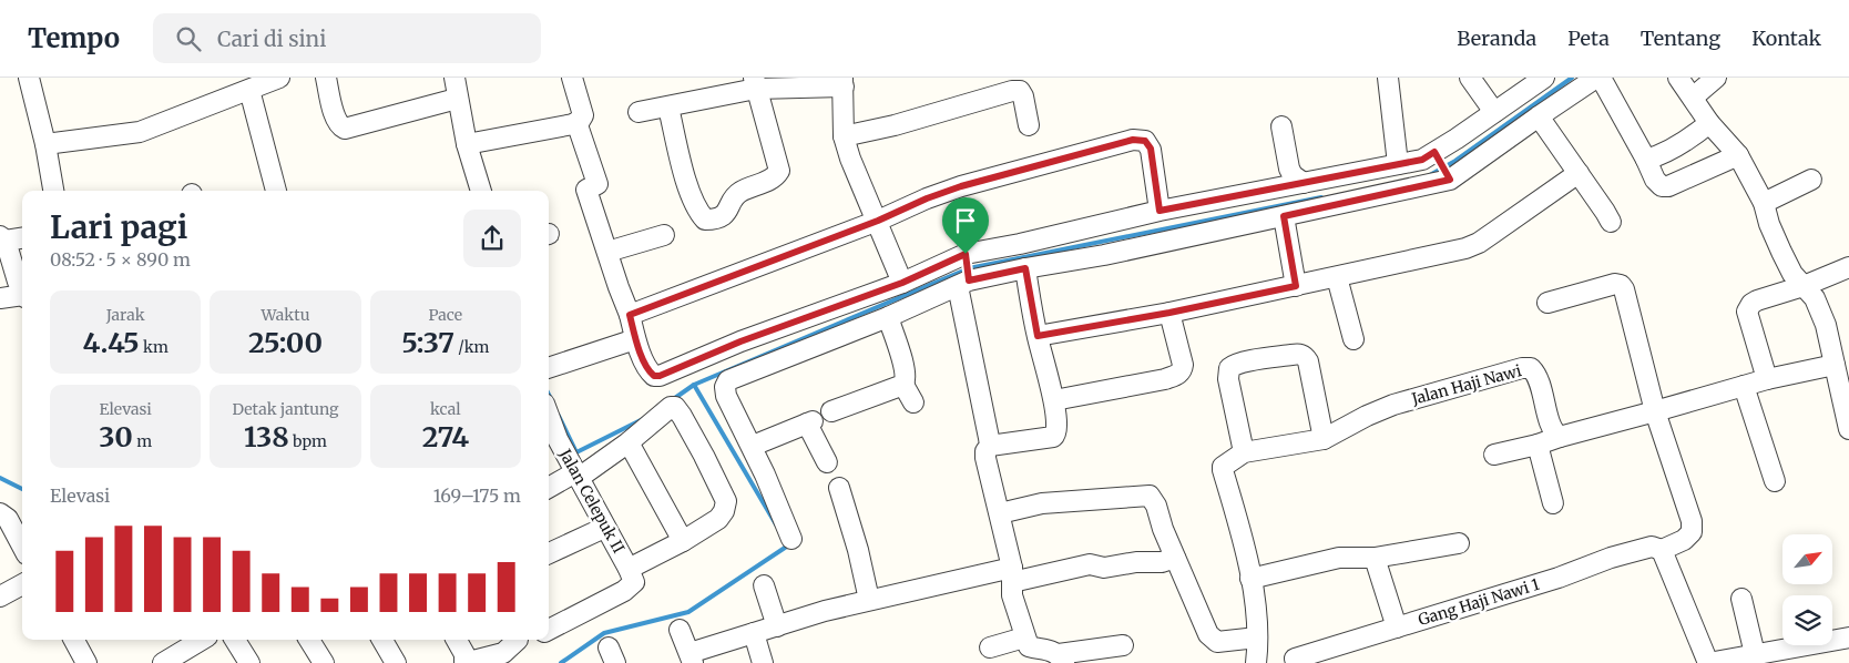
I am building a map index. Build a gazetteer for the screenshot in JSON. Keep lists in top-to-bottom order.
{
  "streets": {
    "street": ["Jalan Haji Nawi", "Jalan Celepuk II", "Gang Haji Nawi 1"]
  },
  "north": "top right",
  "page": {
    "header": "Tempo",
    "search": "Cari di sini",
    "nav": [
      "Beranda",
      "Peta",
      "Tentang",
      "Kontak"
    ],
    "heading": ["Lari pagi", "08:52 · 5 × 890 m"],
    "stats": [
      ["Jarak", "4.45 km"],
      ["Waktu", "25:00"],
      ["Pace", "5:37 /km"],
      ["Elevasi", "30 m"],
      ["Detak jantung", "138 bpm"],
      ["kcal", "274"]
    ],
    "chart": ["Elevasi", "169–175 m"]
  }
}
